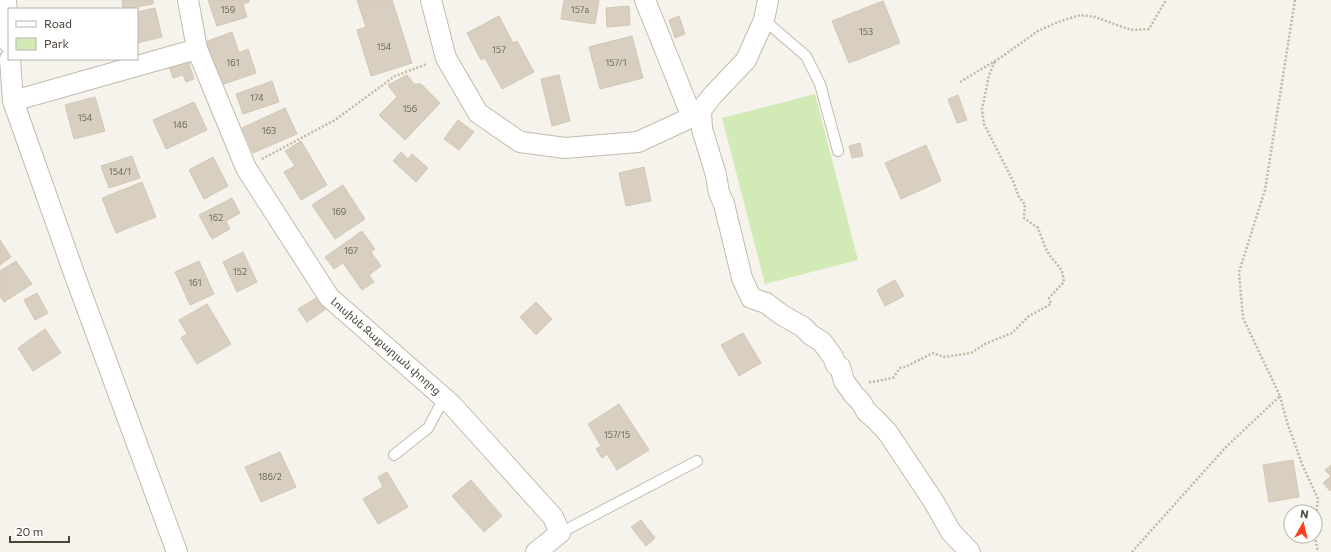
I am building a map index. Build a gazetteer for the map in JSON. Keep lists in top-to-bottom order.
{
  "streets": {
    "street": ["Լուսինե Զաքարյան փողոց"]
  },
  "house_numbers": [
    "159",
    "157a",
    "153",
    "154",
    "157",
    "161",
    "157/1",
    "174",
    "156",
    "154",
    "146",
    "163",
    "154/1",
    "169",
    "162",
    "167",
    "152",
    "161",
    "157/15",
    "186/2"
  ],
  "legend": ["Road", "Park"],
  "scale_bar": "20 m",
  "north": "top"
}
